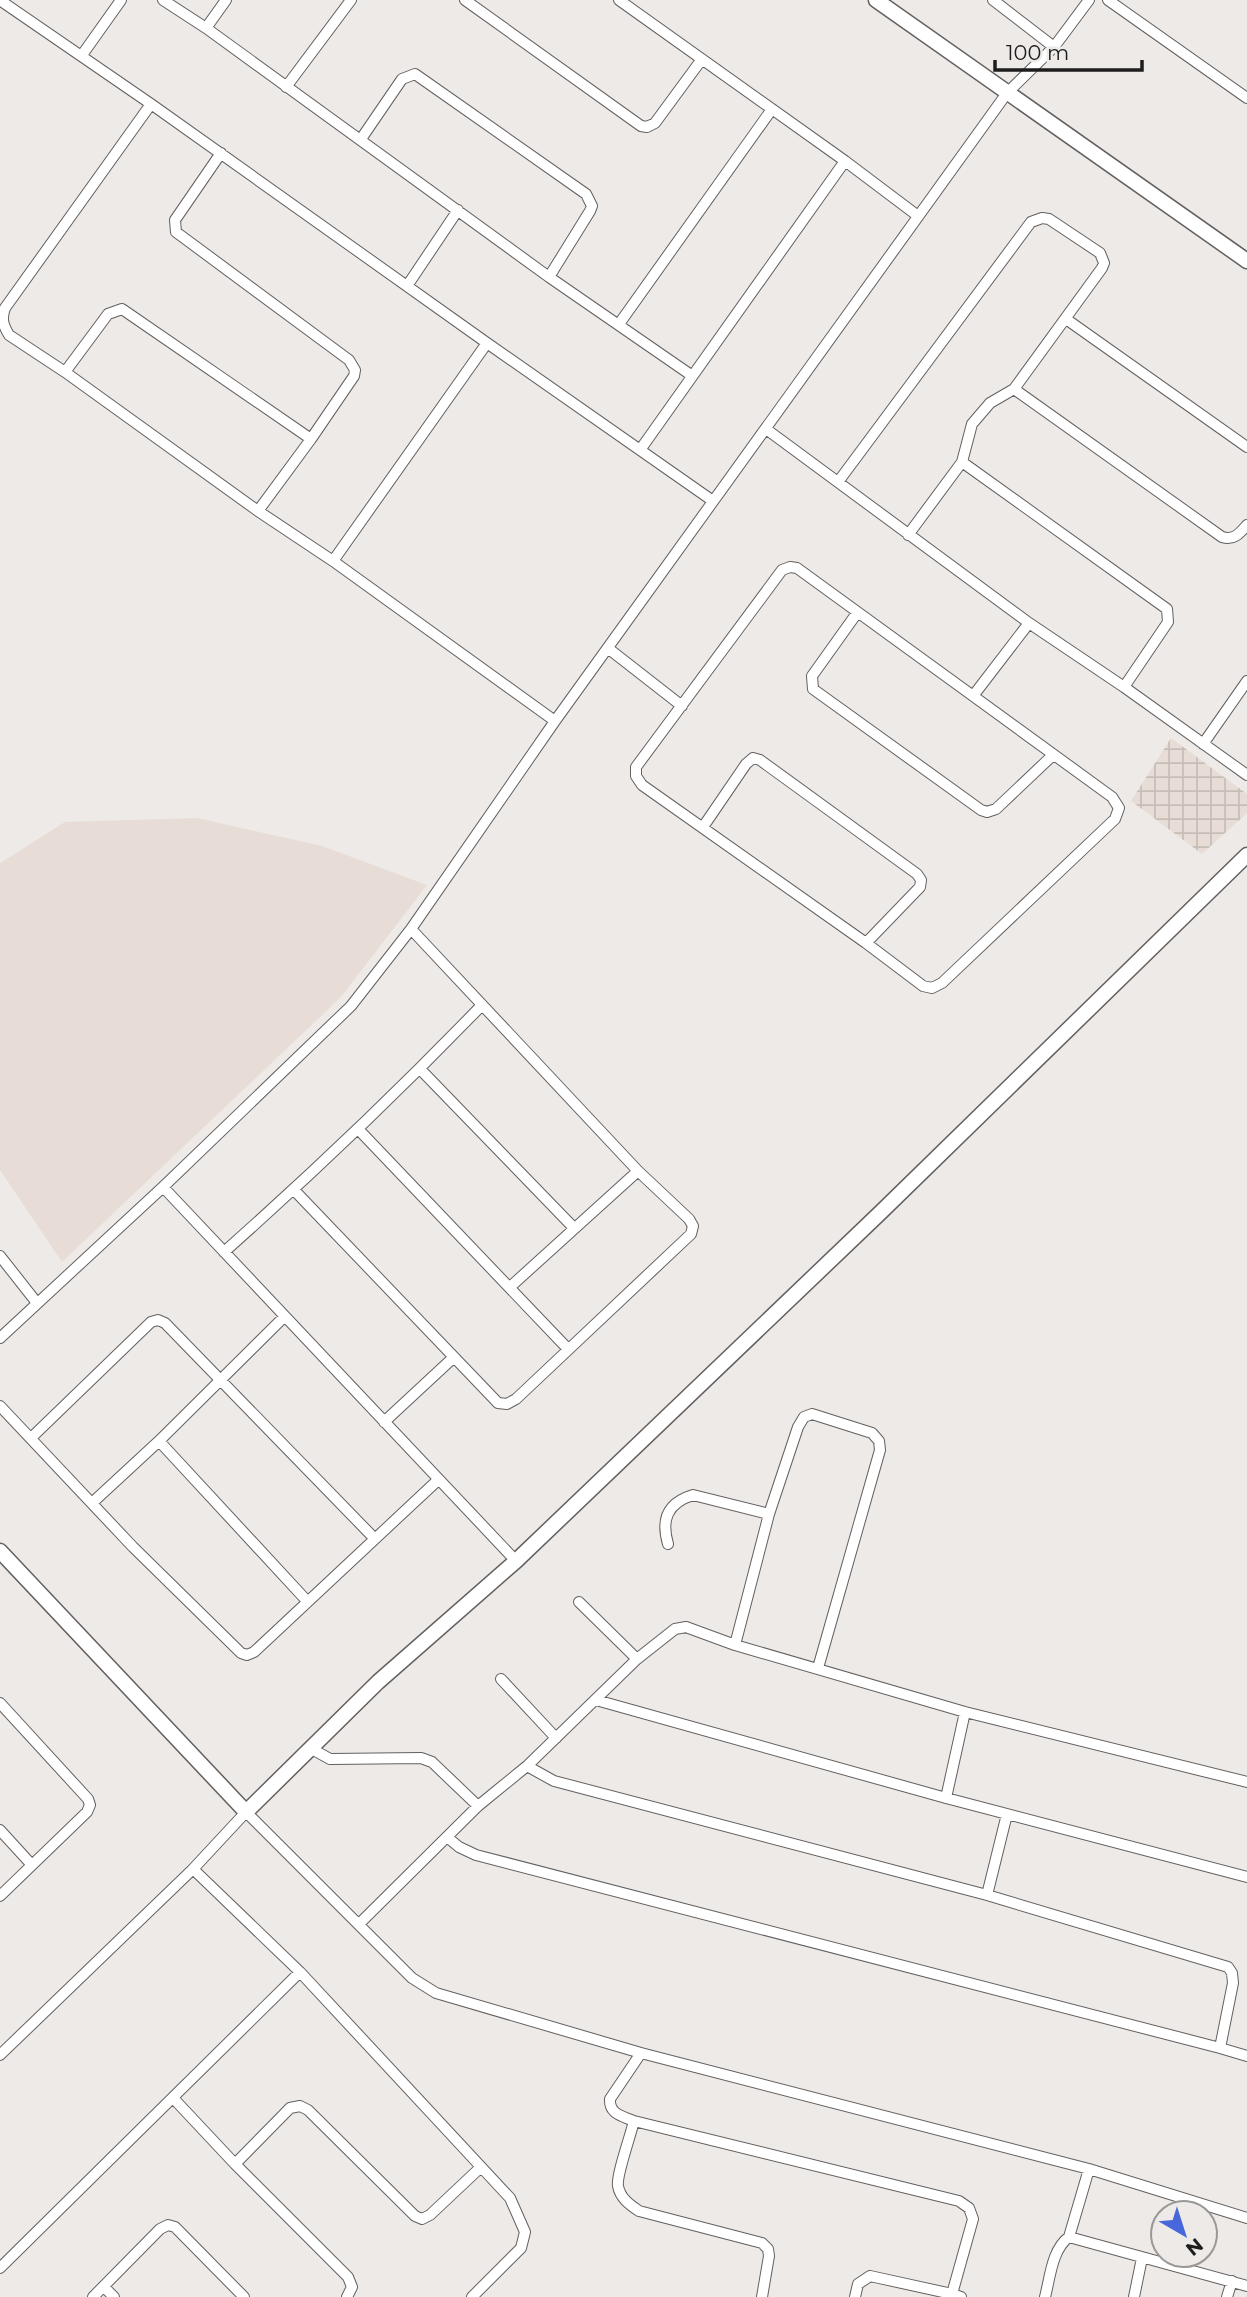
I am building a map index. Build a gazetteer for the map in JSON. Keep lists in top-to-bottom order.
{
  "scale_bar": "100 m",
  "north": "bottom right"
}
